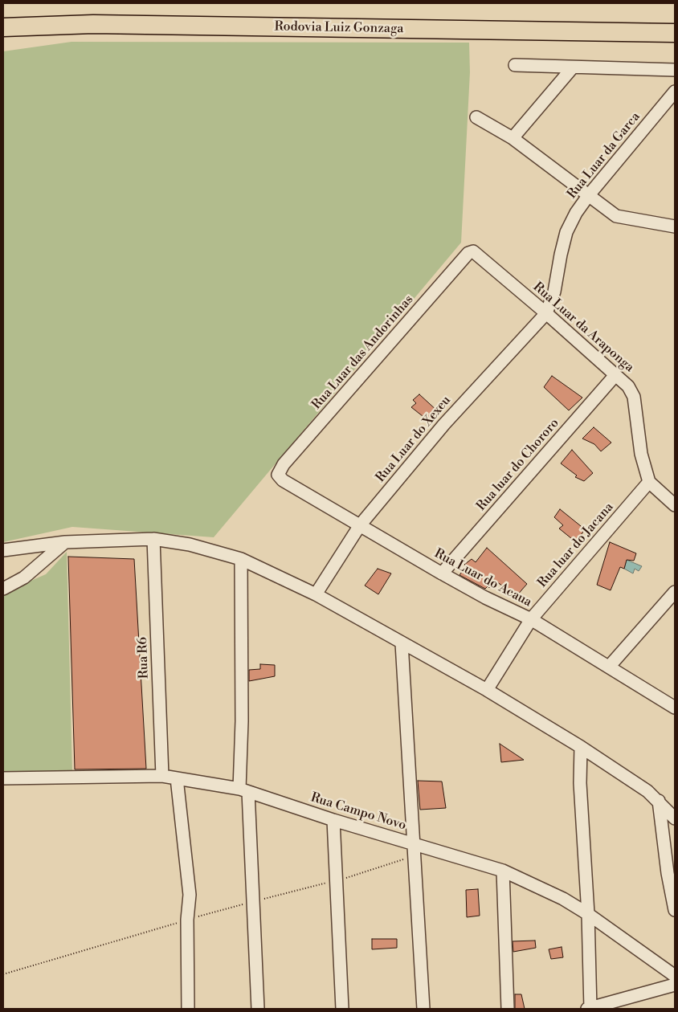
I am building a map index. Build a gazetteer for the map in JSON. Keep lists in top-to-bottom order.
{
  "streets": {
    "highway": ["Rodovia Luiz Gonzaga"],
    "street": [
      "Rua Luar da Garca",
      "Rua Luar da Araponga",
      "Rua Luar das Andorinhas",
      "Rua Luar do Xexeu",
      "Rua luar do Chororo",
      "Rua luar do Jacana",
      "Rua Luar do Acaua",
      "Rua R6",
      "Rua Campo Novo"
    ]
  },
  "crossings": [
    ["Rua Luar da Garca", "Rua Luar da Araponga"],
    ["Rua Luar da Garca", "Rua Luar do Xexeu"],
    ["Rua Luar da Araponga", "Rua Luar das Andorinhas"],
    ["Rua Luar da Araponga", "Rua Luar do Xexeu"],
    ["Rua Luar da Araponga", "Rua luar do Chororo"],
    ["Rua Luar da Araponga", "Rua luar do Jacana"],
    ["Rua Luar das Andorinhas", "Rua Luar do Acaua"],
    ["Rua Luar do Xexeu", "Rua Luar do Acaua"],
    ["Rua luar do Chororo", "Rua Luar do Acaua"],
    ["Rua luar do Jacana", "Rua Luar do Acaua"],
    ["Rua R6", "Rua Campo Novo"]
  ]
}
